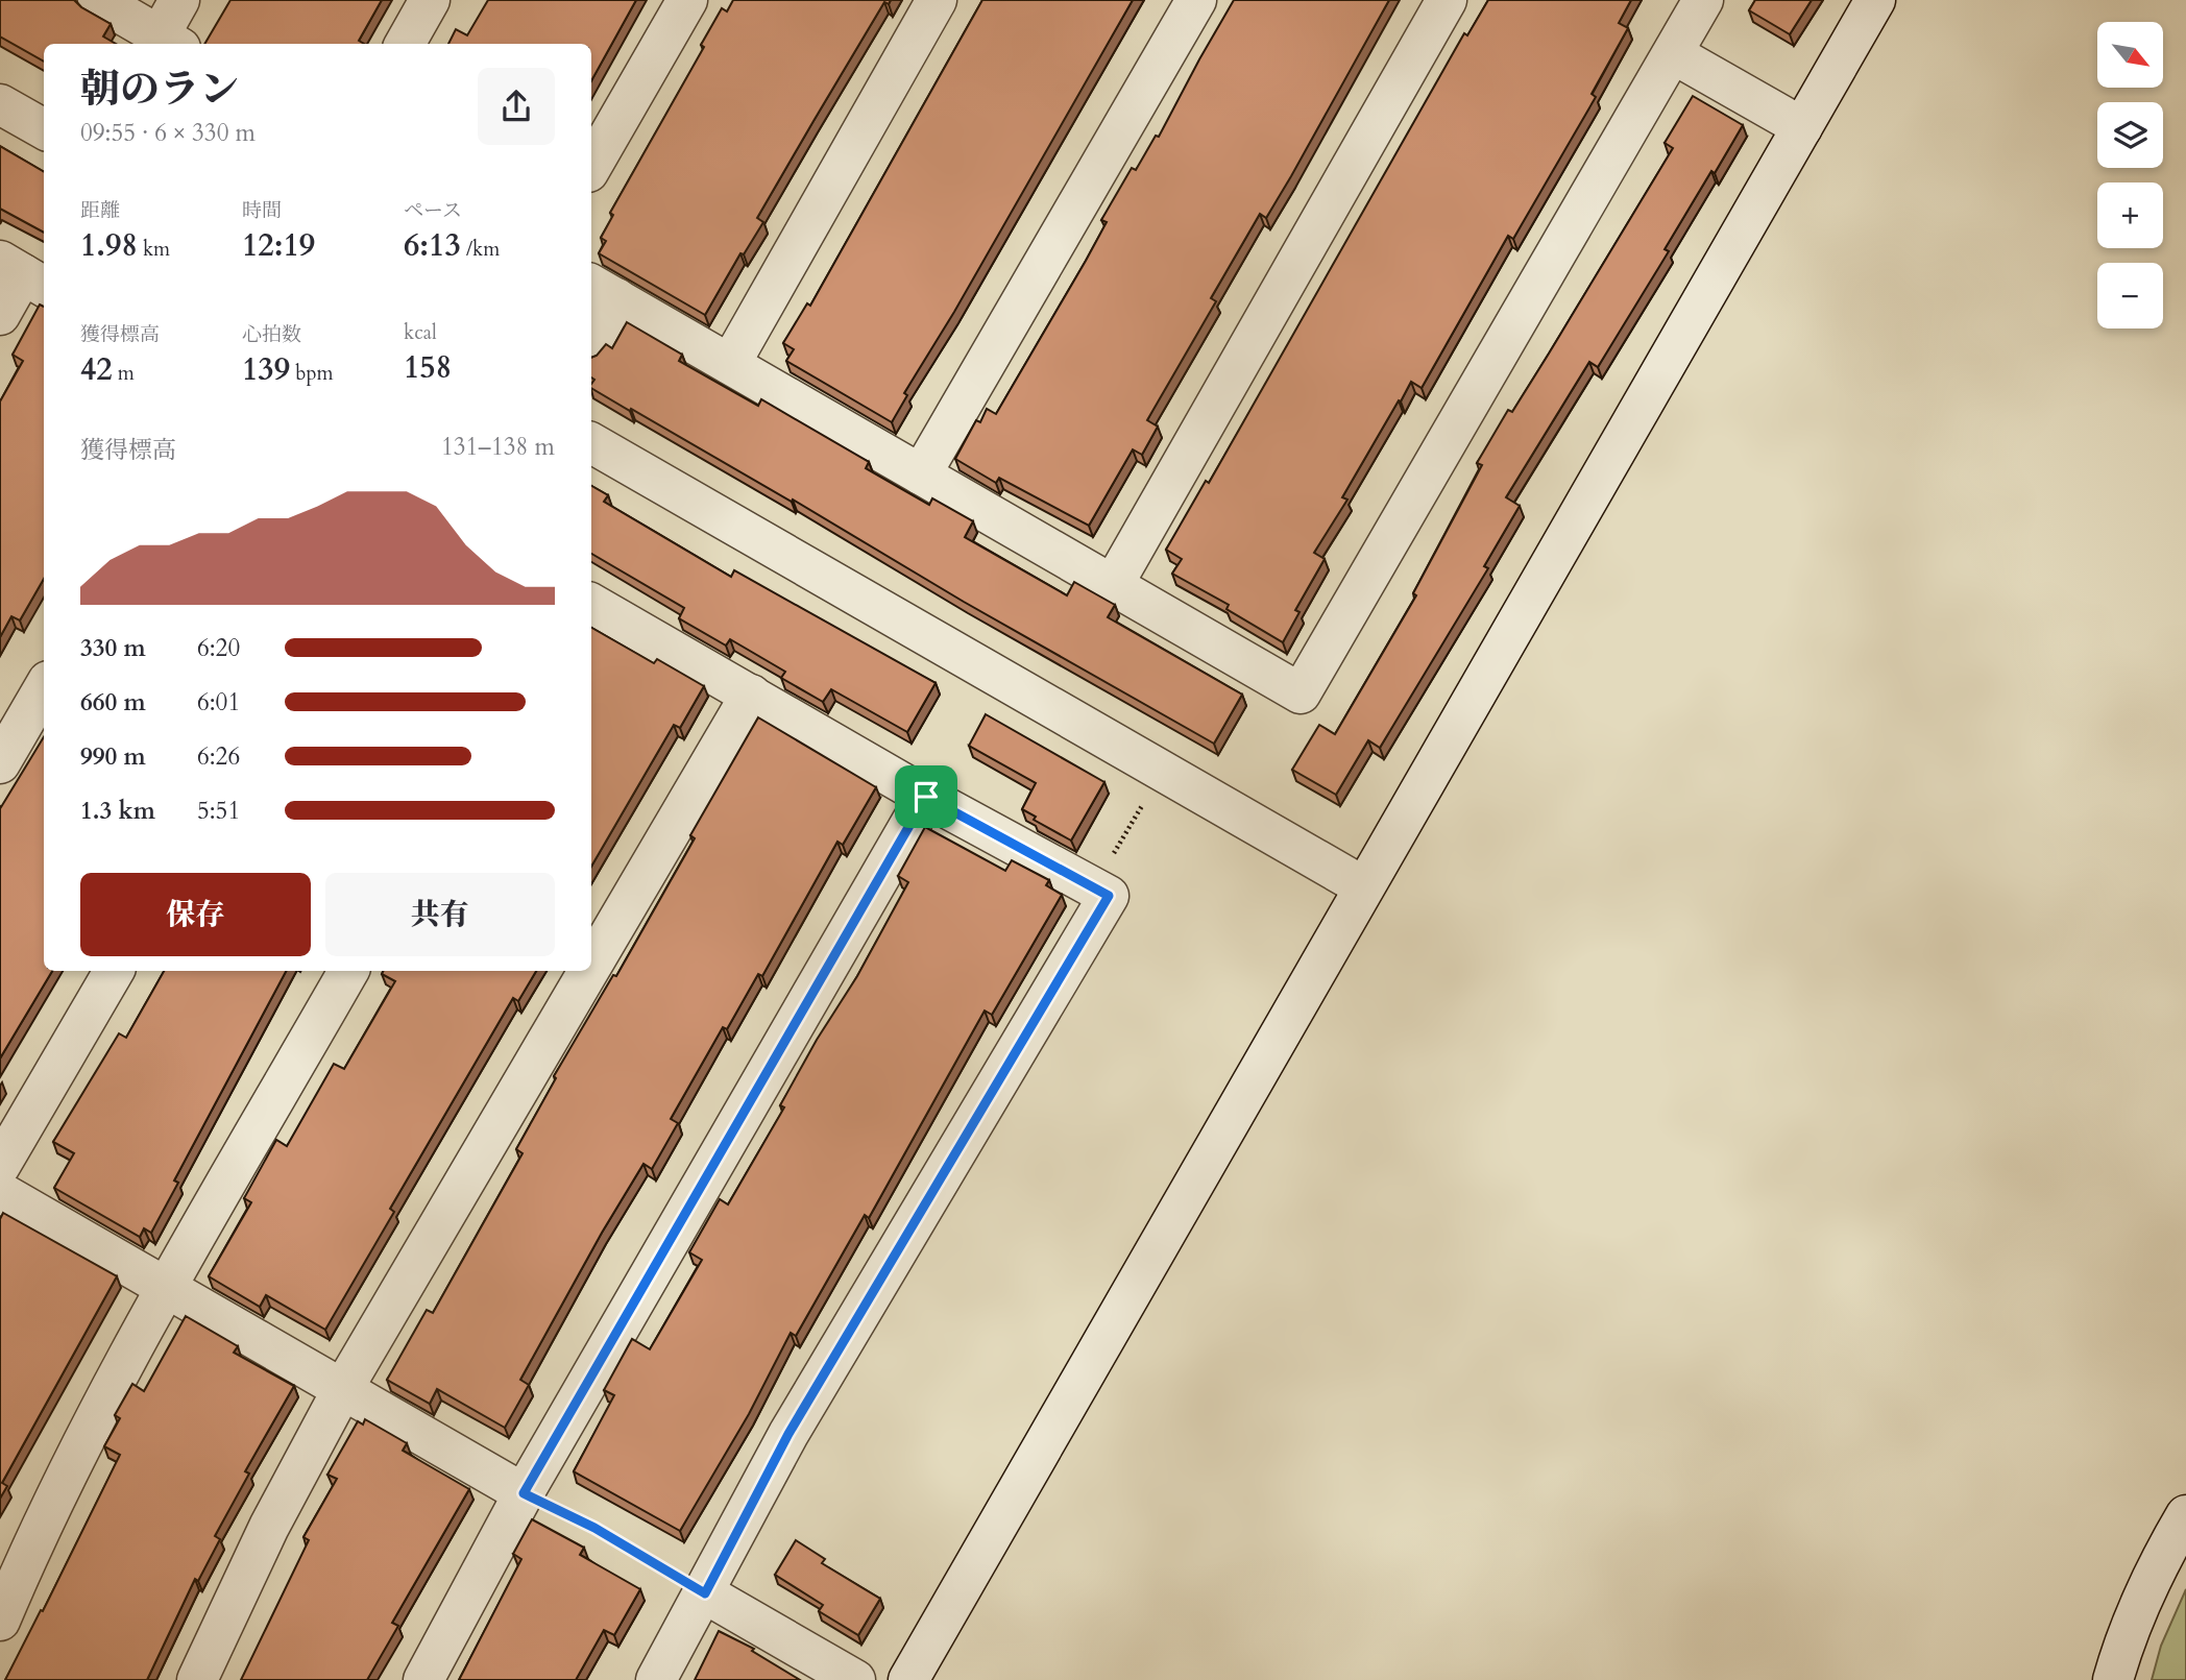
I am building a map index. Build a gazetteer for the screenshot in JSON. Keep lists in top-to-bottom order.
{
  "north": "bottom right",
  "page": {
    "map_buttons": ["+", "−"],
    "heading": ["朝のラン", "09:55 · 6 × 330 m"],
    "stats": [
      ["距離", "1.98 km"],
      ["時間", "12:19"],
      ["ペース", "6:13 /km"],
      ["獲得標高", "42 m"],
      ["心拍数", "139 bpm"],
      ["kcal", "158"]
    ],
    "chart": ["獲得標高", "131–138 m"],
    "list": [
      {
        "name": "330 m",
        "note": "6:20"
      },
      {
        "name": "660 m",
        "note": "6:01"
      },
      {
        "name": "990 m",
        "note": "6:26"
      },
      {
        "name": "1.3 km",
        "note": "5:51"
      }
    ],
    "buttons": ["保存", "共有"]
  }
}
